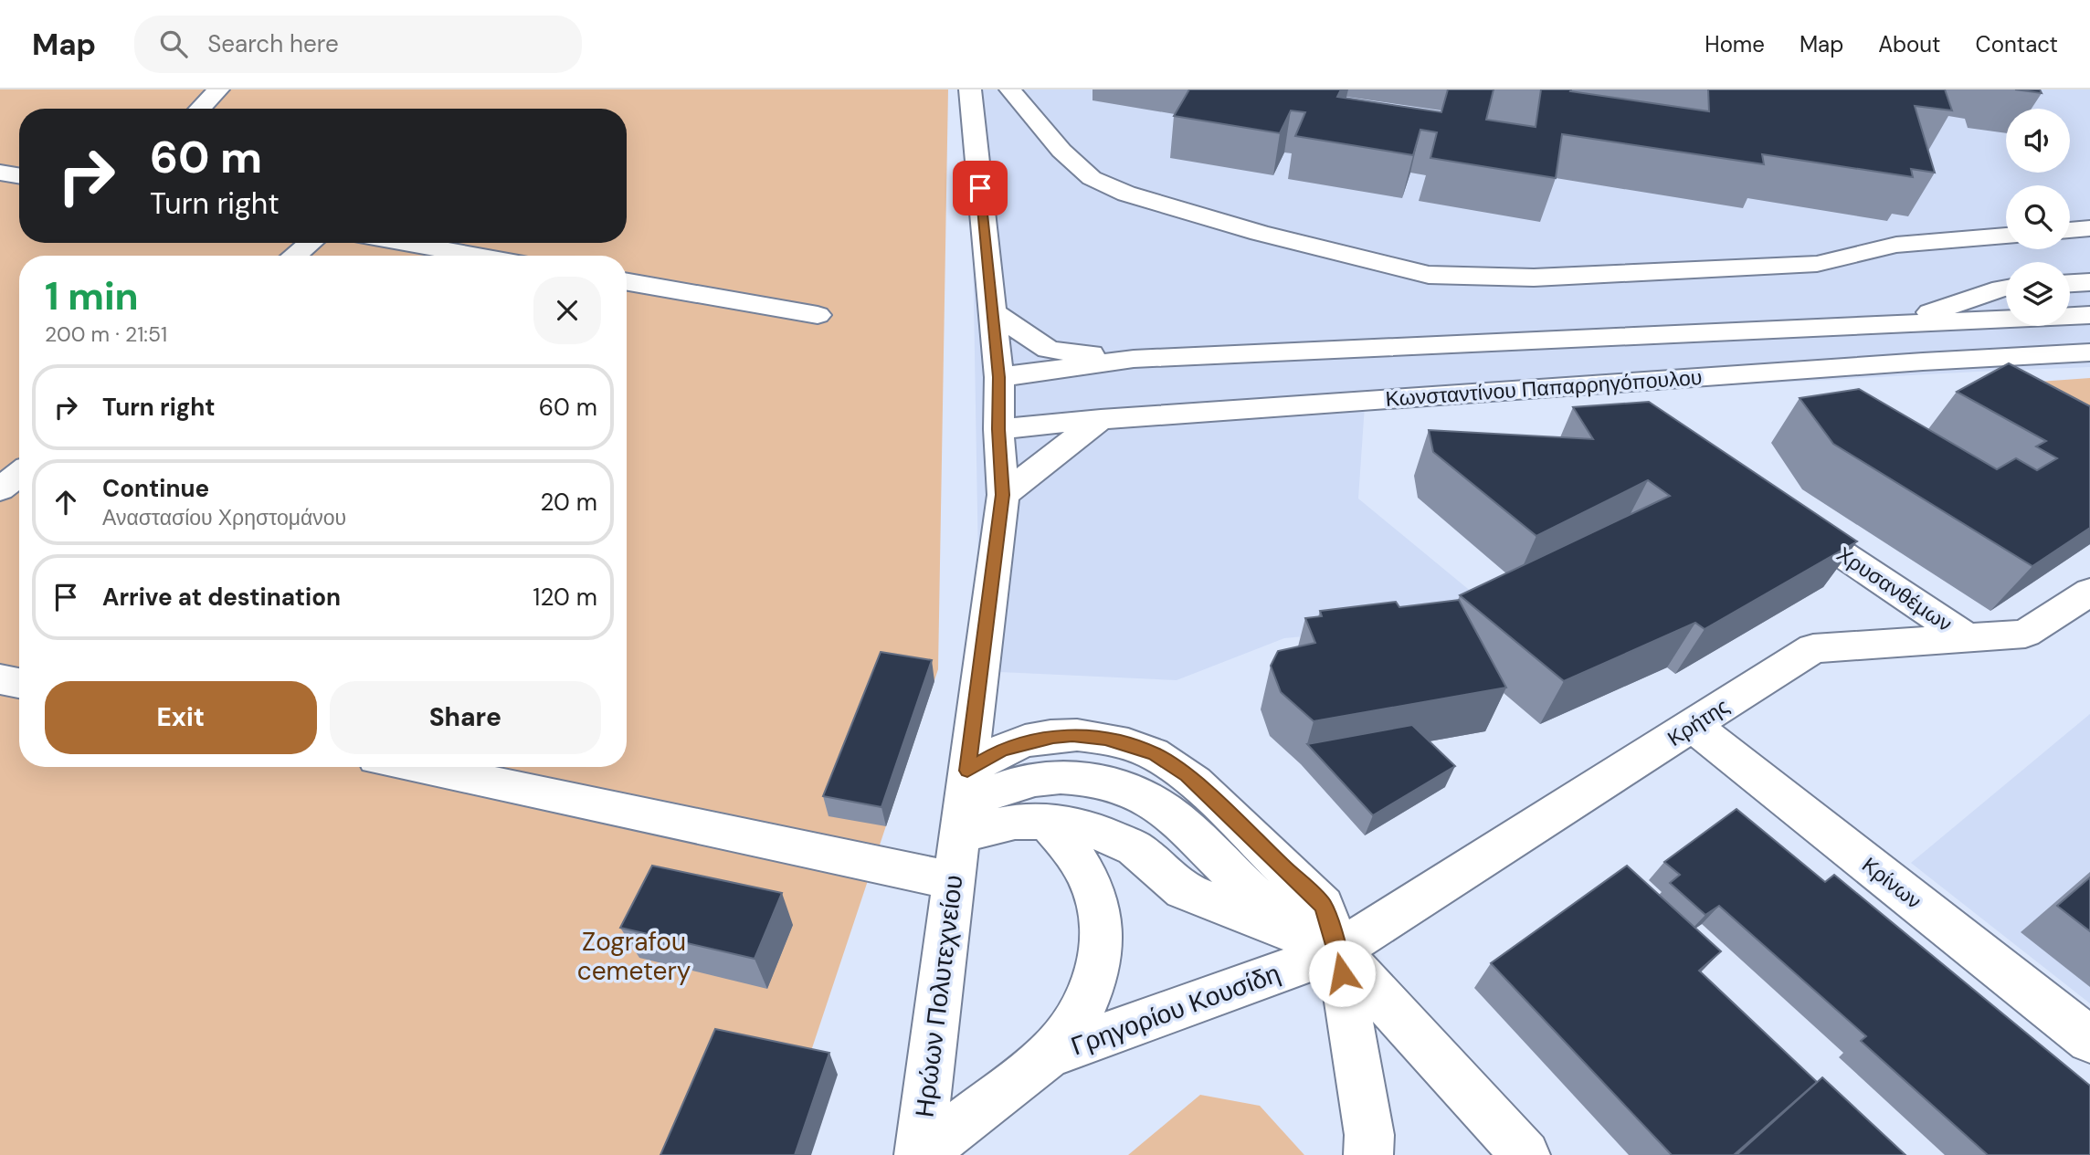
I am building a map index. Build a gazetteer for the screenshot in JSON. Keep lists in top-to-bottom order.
{
  "streets": {
    "street": [
      "Κωνσταντίνου Παπαρρηγόπουλου",
      "Χρυσανθέμων",
      "Κρήτης",
      "Κρίνων",
      "Ηρώων Πολυτεχνείου",
      "Γρηγορίου Κουσίδη"
    ]
  },
  "crossings": [
    ["Κωνσταντίνου Παπαρρηγόπουλου", "Ηρώων Πολυτεχνείου"],
    ["Χρυσανθέμων", "Κρήτης"],
    ["Κρήτης", "Κρίνων"],
    ["Κρήτης", "Γρηγορίου Κουσίδη"],
    ["Ηρώων Πολυτεχνείου", "Γρηγορίου Κουσίδη"]
  ],
  "parks": ["Zografou cemetery"],
  "page": {
    "header": "Map",
    "search": "Search here",
    "nav": [
      "Home",
      "Map",
      "About",
      "Contact"
    ],
    "turn": ["60 m", "Turn right"],
    "heading": ["1 min", "200 m · 21:51"],
    "list": [
      {
        "name": "Turn right",
        "value": "60 m"
      },
      {
        "name": "Continue",
        "note": "Αναστασίου Χρηστομάνου",
        "value": "20 m"
      },
      {
        "name": "Arrive at destination",
        "value": "120 m"
      }
    ],
    "buttons": ["Exit", "Share"]
  }
}
